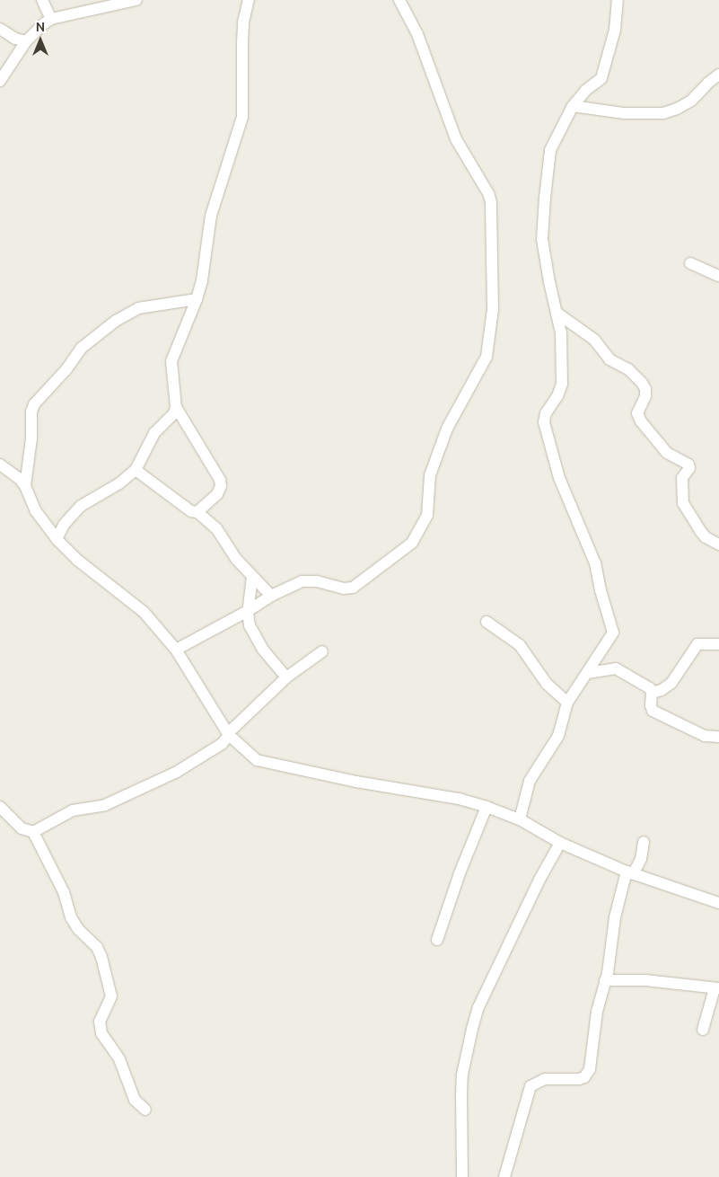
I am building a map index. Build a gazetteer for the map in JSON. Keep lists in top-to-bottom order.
{
  "north": "top"
}
